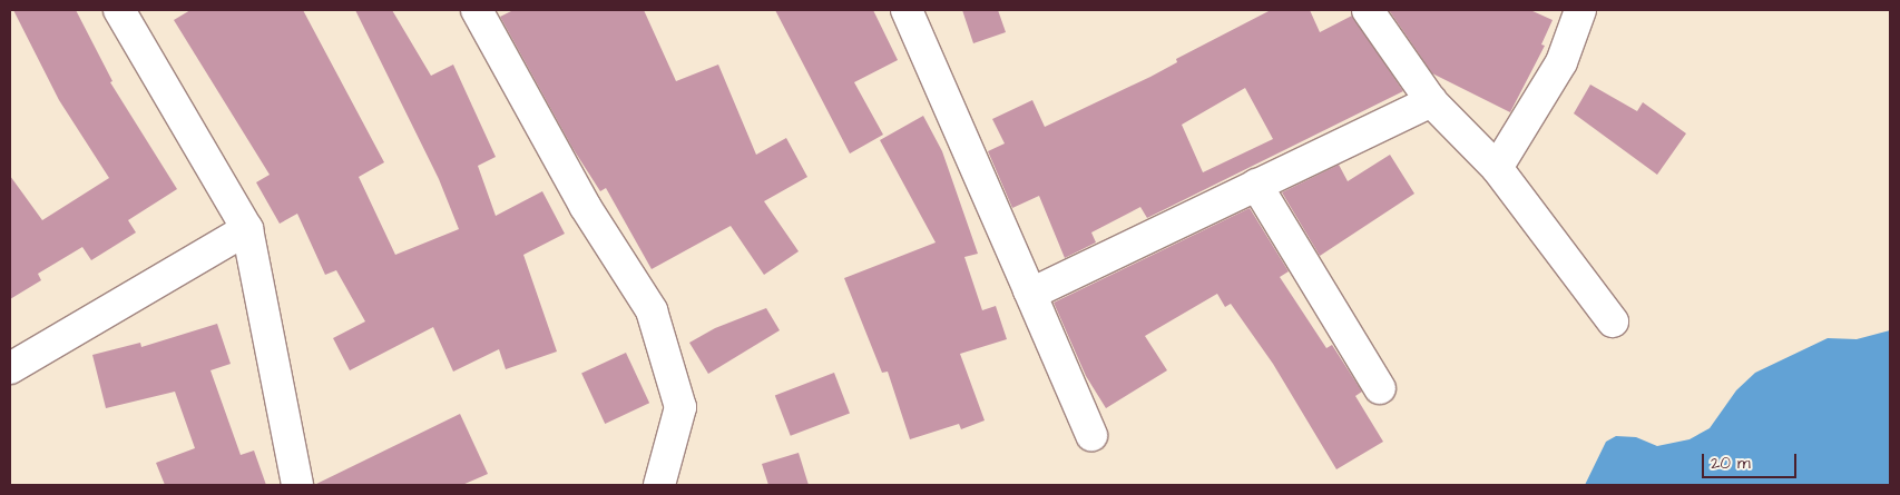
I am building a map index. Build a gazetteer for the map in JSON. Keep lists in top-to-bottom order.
{
  "scale_bar": "20 m"
}
